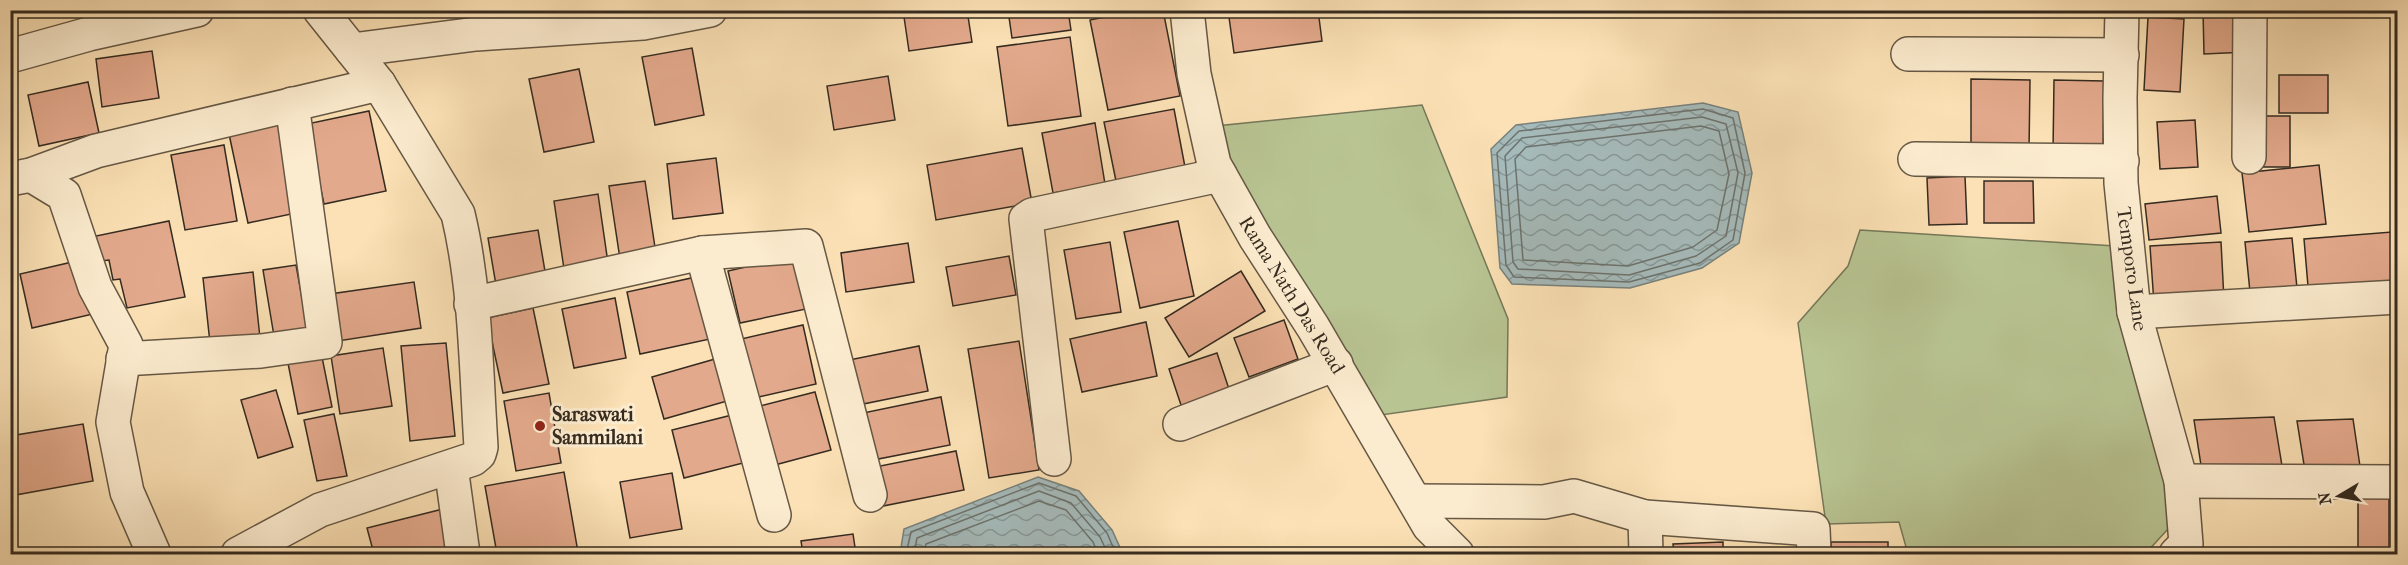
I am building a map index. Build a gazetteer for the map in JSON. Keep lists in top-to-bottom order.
{
  "streets": {
    "street": ["Temporo Lane", "Rama Nath Das Road"]
  },
  "places": ["Saraswati Sammilani"],
  "north": "left"
}
